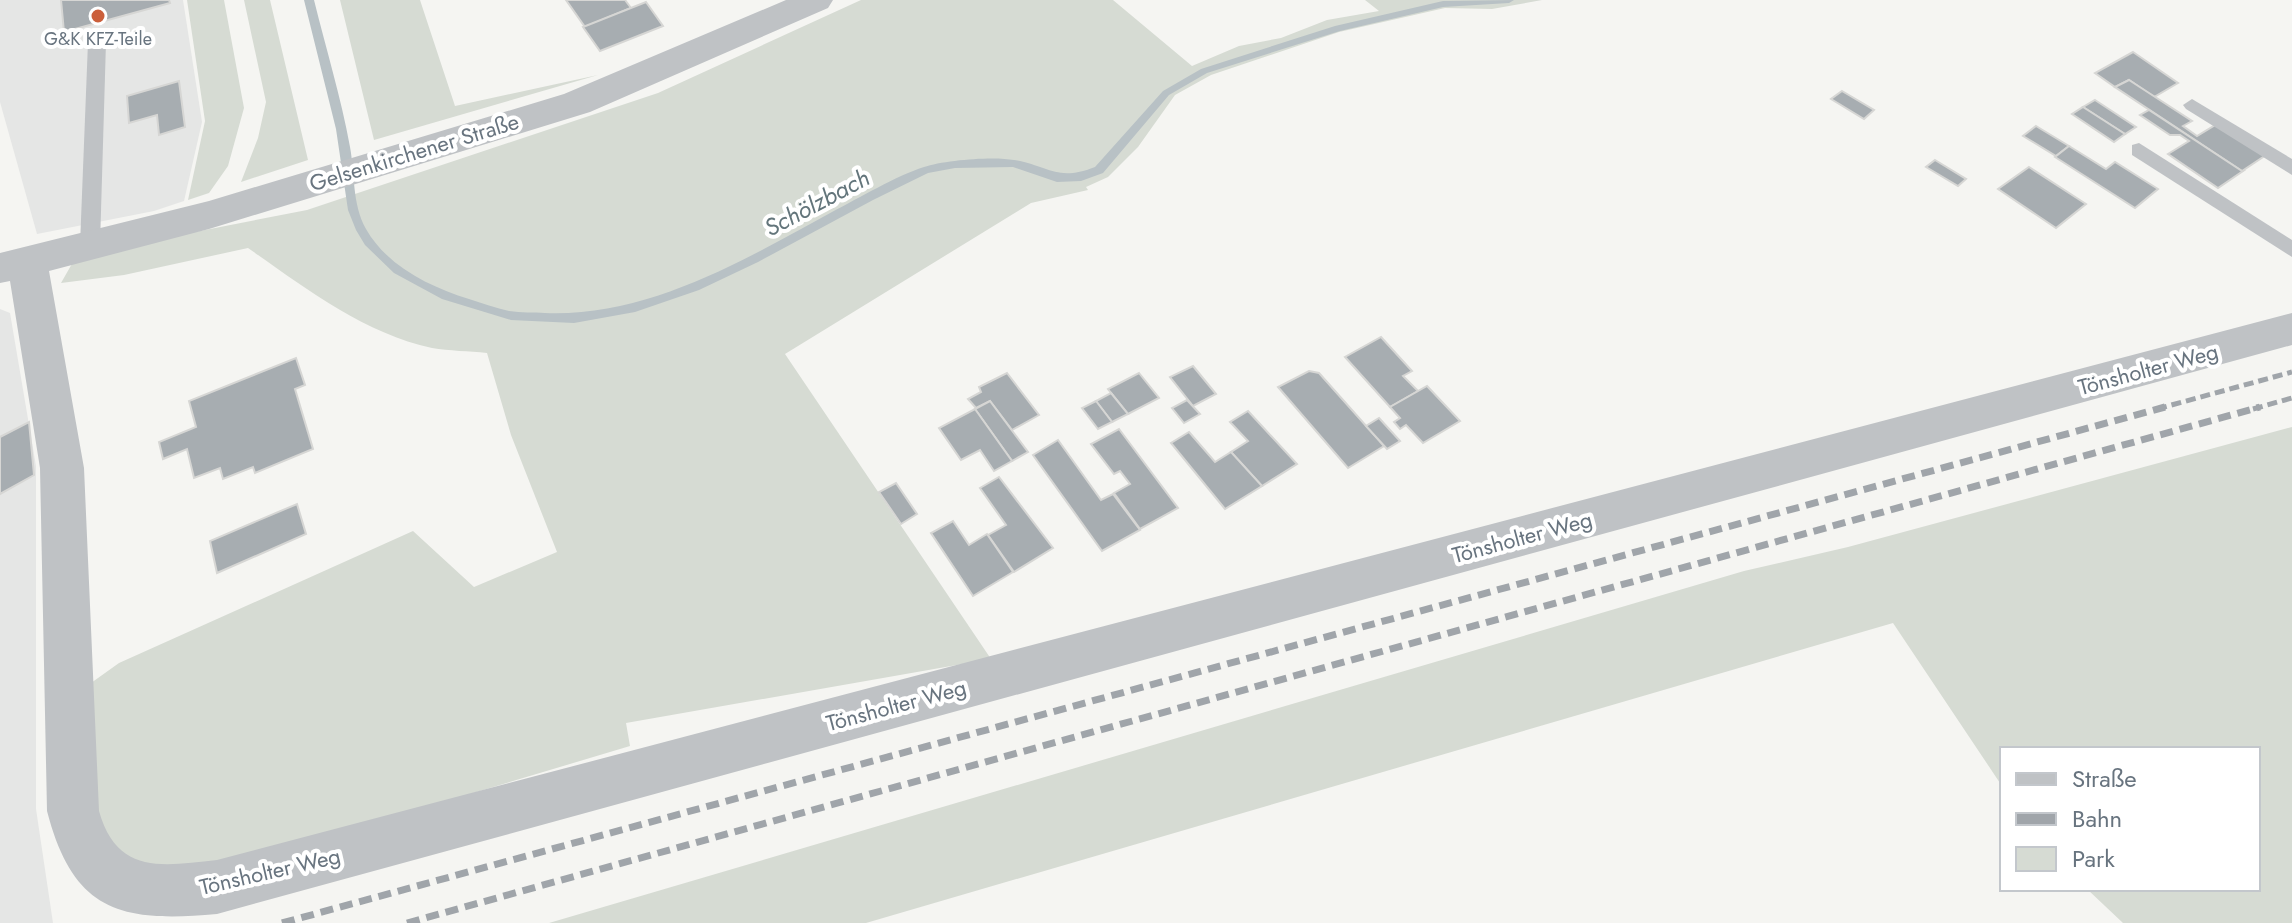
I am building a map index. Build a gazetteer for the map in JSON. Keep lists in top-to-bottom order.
{
  "streets": {
    "street": ["Gelsenkirchener Straße", "Tönsholter Weg"]
  },
  "crossings": [
    ["Gelsenkirchener Straße", "Tönsholter Weg"]
  ],
  "water": ["Schölzbach"],
  "places": ["G&K KFZ-Teile"],
  "legend": ["Straße", "Bahn", "Park"]
}
